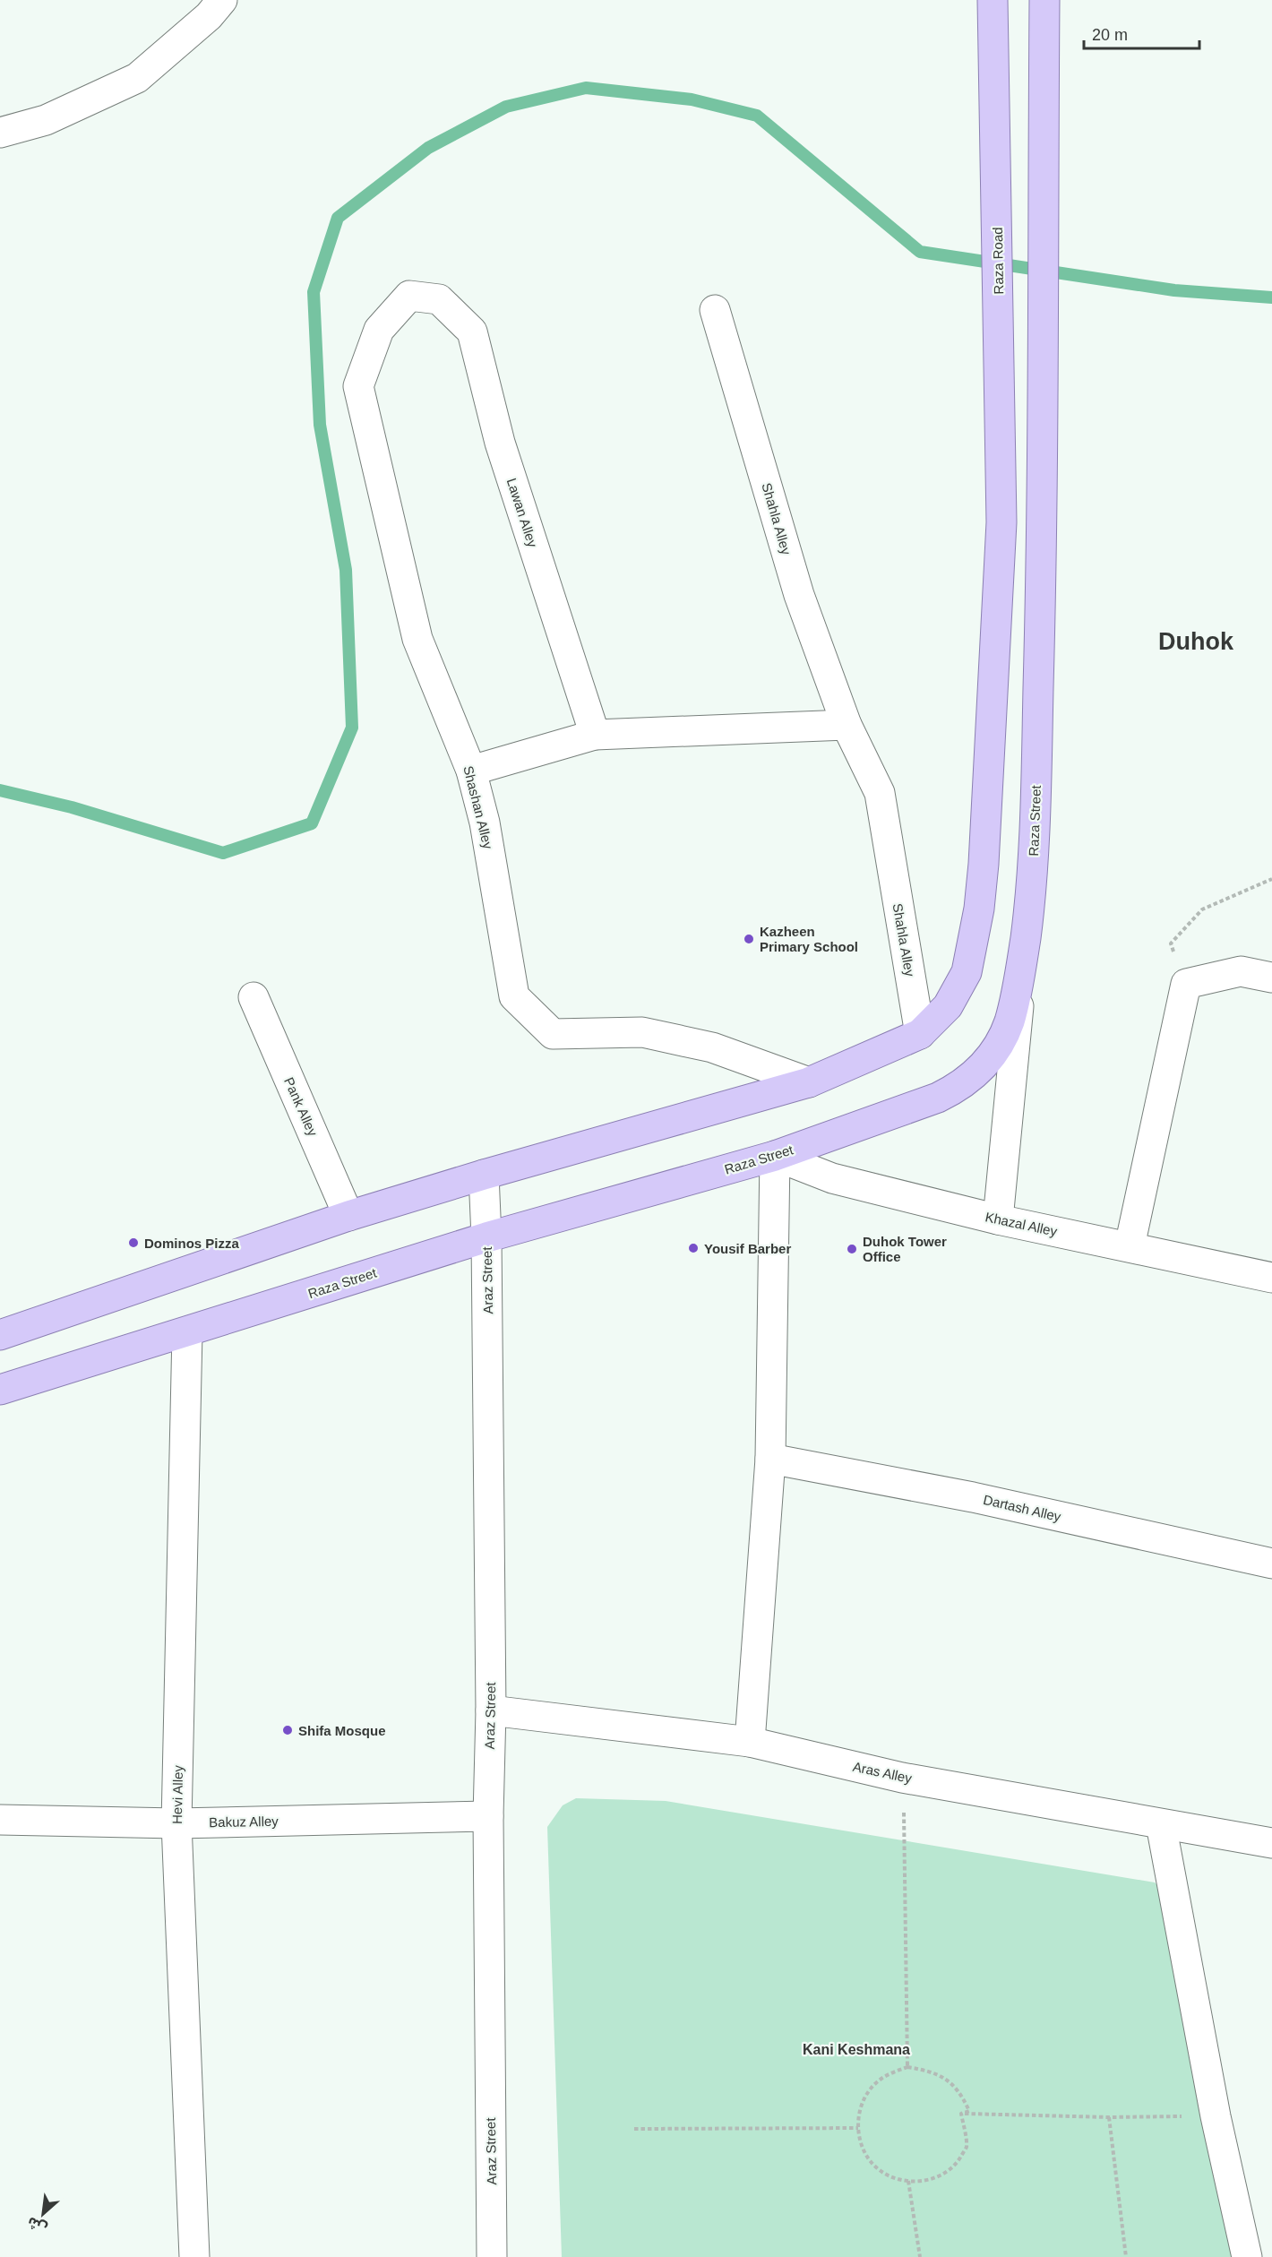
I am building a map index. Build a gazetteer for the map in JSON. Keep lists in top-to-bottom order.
{
  "streets": {
    "main road": ["Raza Road", "Raza Street"],
    "street": [
      "Lawan Alley",
      "Shahla Alley",
      "Shashan Alley",
      "Pank Alley",
      "Khazal Alley",
      "Araz Street",
      "Dartash Alley",
      "Aras Alley",
      "Hevi Alley",
      "Bakuz Alley"
    ]
  },
  "crossings": [
    ["Raza Road", "Shahla Alley"],
    ["Lawan Alley", "Shashan Alley"],
    ["Raza Street", "Khazal Alley"],
    ["Raza Street", "Araz Street"],
    ["Raza Street", "Hevi Alley"],
    ["Araz Street", "Aras Alley"],
    ["Araz Street", "Bakuz Alley"],
    ["Hevi Alley", "Bakuz Alley"]
  ],
  "districts": ["Duhok", "Kani Keshmana"],
  "places": [
    "Kazheen Primary School",
    "Dominos Pizza",
    "Yousif Barber",
    "Duhok Tower Office",
    "Shifa Mosque"
  ],
  "scale_bar": "20 m",
  "north": "bottom left"
}
